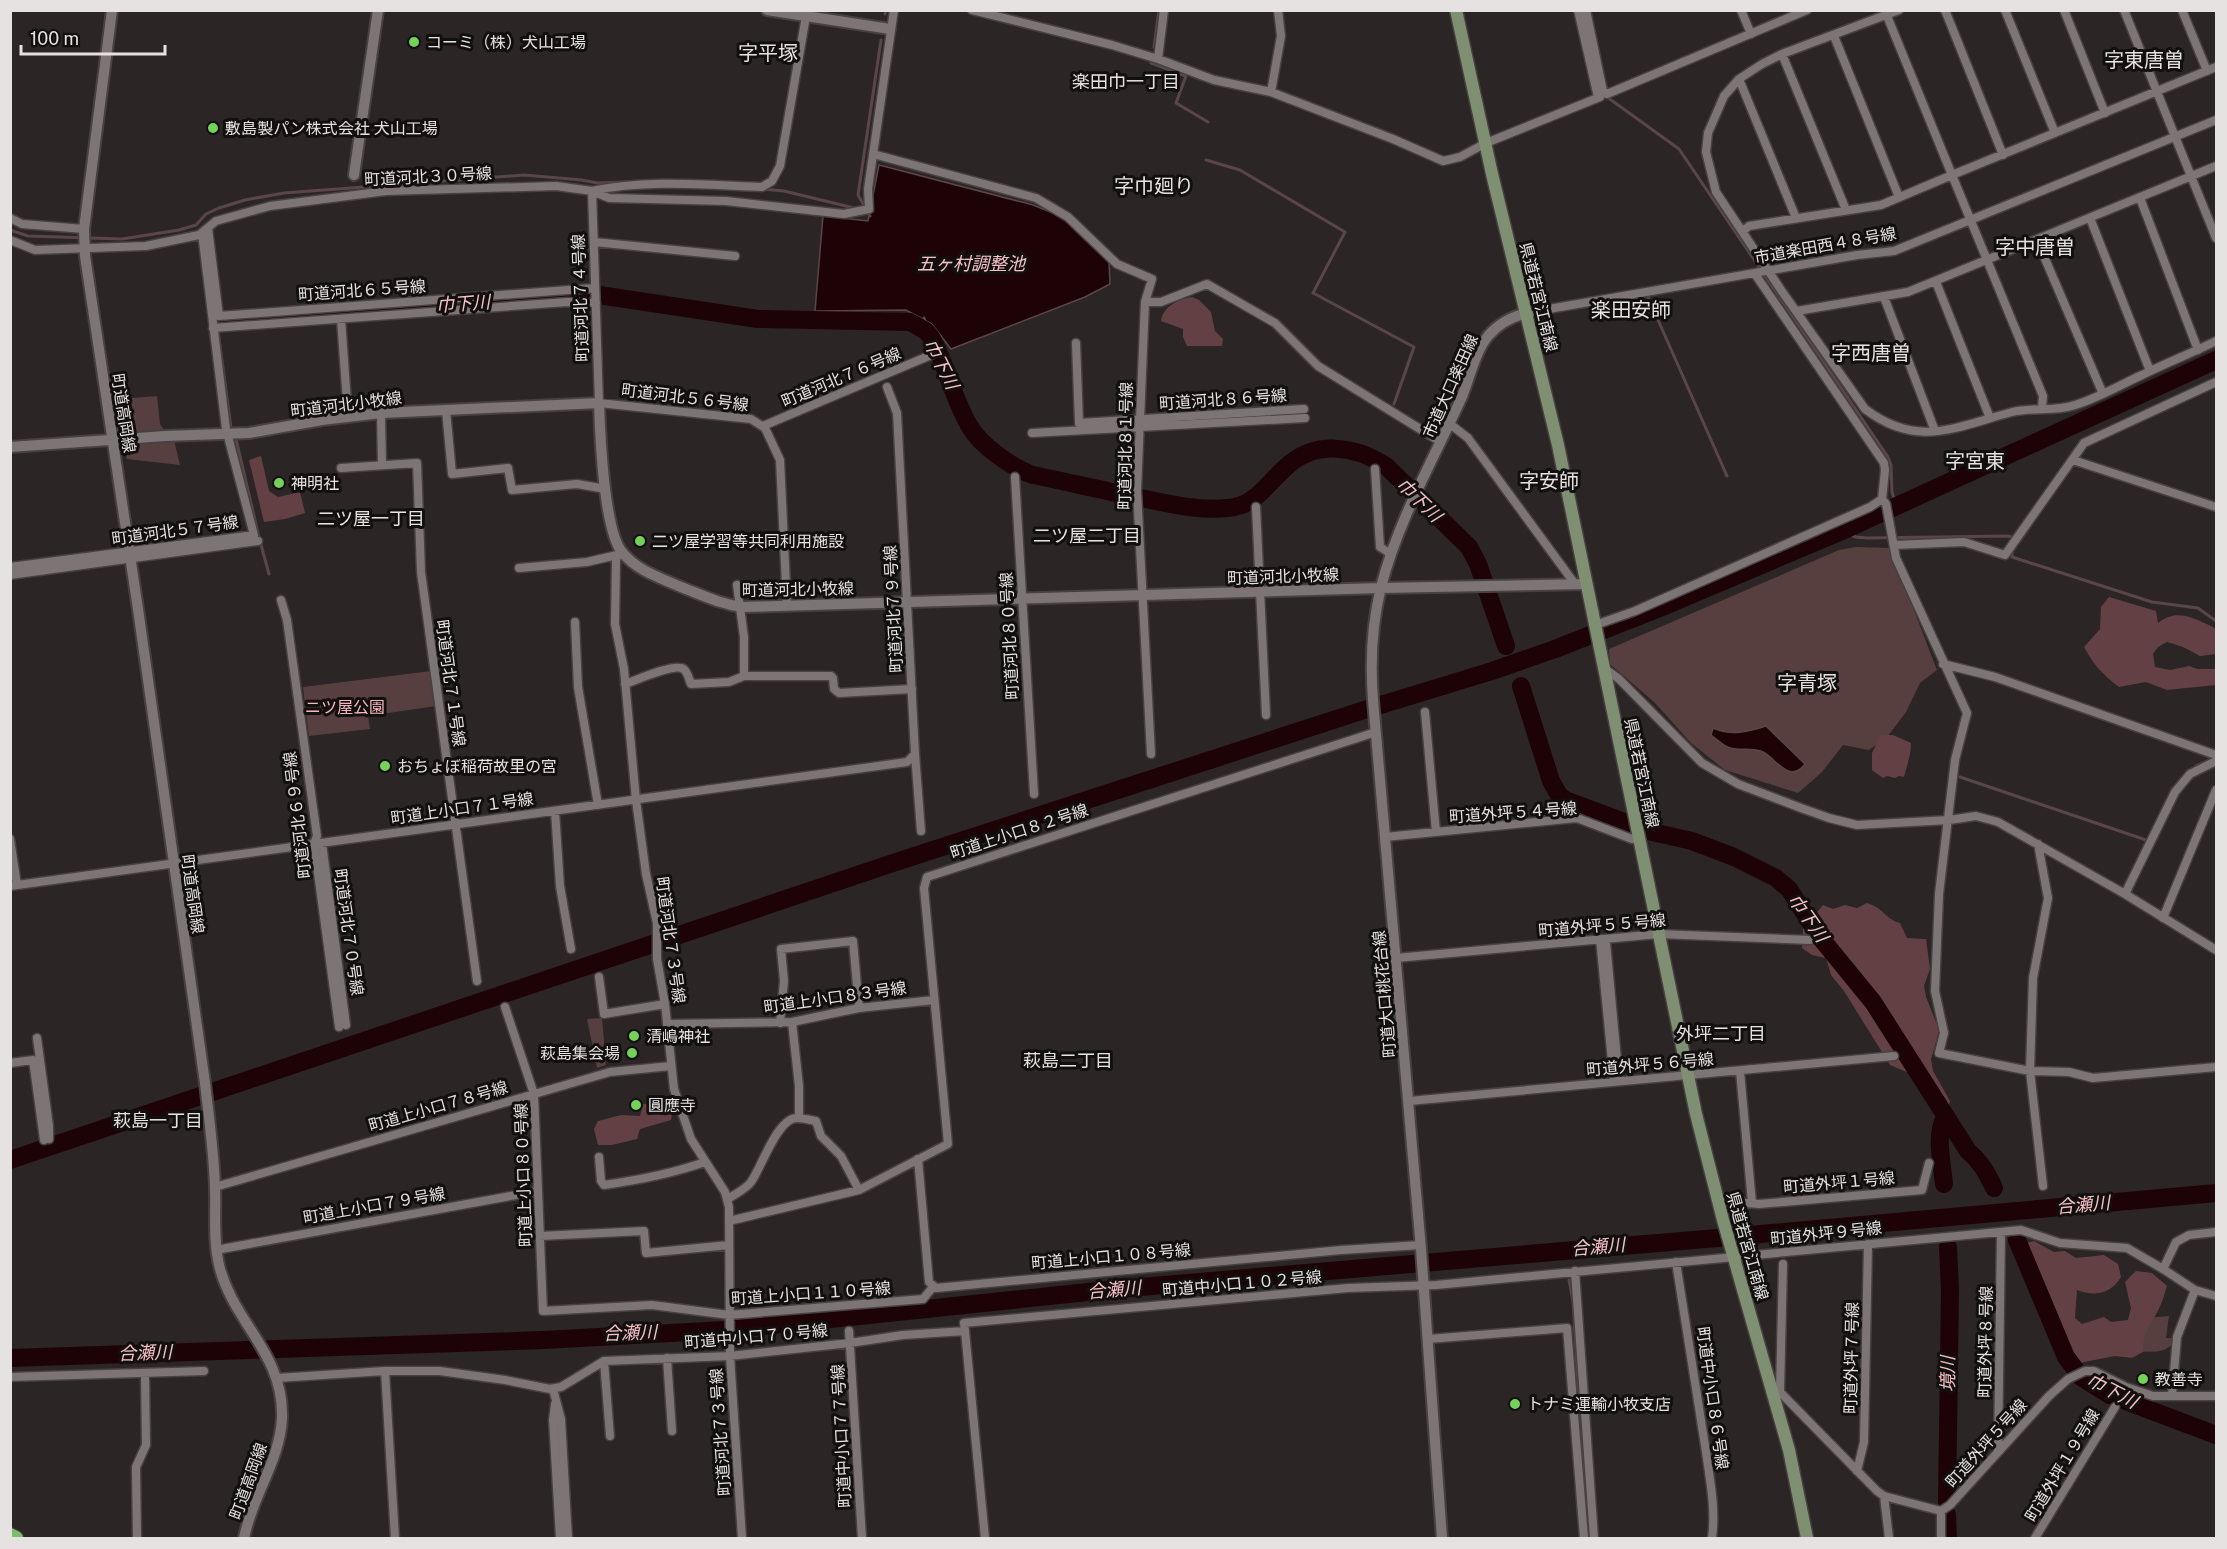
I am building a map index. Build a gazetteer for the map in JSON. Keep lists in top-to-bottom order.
{
  "streets": {
    "main road": ["県道若宮江南線"],
    "street": [
      "町道河北３０号線",
      "市道楽田西４８号線",
      "町道河北６５号線",
      "町道河北７４号線",
      "町道河北７６号線",
      "市道大口楽田線",
      "町道河北５６号線",
      "町道河北８６号線",
      "町道河北小牧線",
      "町道高岡線",
      "町道河北８１号線",
      "町道河北５７号線",
      "町道河北７９号線",
      "町道河北８０号線",
      "町道河北７１号線",
      "町道上小口７１号線",
      "町道外坪５４号線",
      "町道河北６９号線",
      "町道上小口８２号線",
      "町道外坪５５号線",
      "町道河北７３号線",
      "町道大口桃花台線",
      "町道上小口８３号線",
      "町道外坪５６号線",
      "町道上小口７８号線",
      "町道上小口８０号線",
      "町道外坪１号線",
      "町道上小口７９号線",
      "町道外坪９号線",
      "町道上小口１０８号線",
      "町道中小口１０２号線",
      "町道上小口１１０号線",
      "町道中小口７０号線",
      "町道外坪８号線",
      "町道外坪７号線",
      "町道中小口８６号線",
      "町道中小口７７号線",
      "町道外坪５号線",
      "町道外坪１９号線"
    ]
  },
  "crossings": [
    ["町道河北３０号線", "町道河北６５号線"],
    ["町道河北３０号線", "町道河北７４号線"],
    ["町道河北３０号線", "町道高岡線"],
    ["町道河北３０号線", "町道河北８１号線"],
    ["町道河北３０号線", "町道河北５７号線"],
    ["市道楽田西４８号線", "県道若宮江南線"],
    ["市道楽田西４８号線", "市道大口楽田線"],
    ["町道河北６５号線", "町道河北７４号線"],
    ["町道河北６５号線", "町道河北５７号線"],
    ["県道若宮江南線", "市道大口楽田線"],
    ["県道若宮江南線", "町道河北小牧線"],
    ["県道若宮江南線", "町道外坪５４号線"],
    ["県道若宮江南線", "町道外坪５５号線"],
    ["県道若宮江南線", "町道外坪５６号線"],
    ["県道若宮江南線", "町道外坪９号線"],
    ["県道若宮江南線", "町道外坪５号線"],
    ["町道河北７４号線", "町道河北５６号線"],
    ["町道河北７４号線", "町道河北小牧線"],
    ["町道河北７６号線", "町道河北５６号線"],
    ["市道大口楽田線", "町道大口桃花台線"],
    ["町道河北５６号線", "町道河北小牧線"],
    ["町道河北８６号線", "町道河北８１号線"],
    ["町道河北小牧線", "町道高岡線"],
    ["町道河北小牧線", "町道河北８１号線"],
    ["町道河北小牧線", "町道河北５７号線"],
    ["町道河北小牧線", "町道河北７９号線"],
    ["町道河北小牧線", "町道河北８０号線"],
    ["町道河北小牧線", "町道河北７３号線"],
    ["町道河北小牧線", "町道大口桃花台線"],
    ["町道高岡線", "町道河北５７号線"],
    ["町道高岡線", "町道上小口７１号線"],
    ["町道高岡線", "町道上小口７８号線"],
    ["町道高岡線", "町道上小口７９号線"],
    ["町道河北７９号線", "町道上小口７１号線"],
    ["町道河北７１号線", "町道上小口７１号線"],
    ["町道上小口７１号線", "町道河北６９号線"],
    ["町道上小口７１号線", "町道河北７３号線"],
    ["町道外坪５４号線", "町道大口桃花台線"],
    ["町道上小口８２号線", "町道大口桃花台線"],
    ["町道上小口８２号線", "町道上小口８３号線"],
    ["町道外坪５５号線", "町道大口桃花台線"],
    ["町道河北７３号線", "町道上小口８３号線"],
    ["町道河北７３号線", "町道上小口７８号線"],
    ["町道河北７３号線", "町道上小口１１０号線"],
    ["町道河北７３号線", "町道中小口７０号線"],
    ["町道大口桃花台線", "町道外坪５６号線"],
    ["町道大口桃花台線", "町道外坪９号線"],
    ["町道大口桃花台線", "町道上小口１０８号線"],
    ["町道大口桃花台線", "町道中小口１０２号線"],
    ["町道上小口７８号線", "町道上小口８０号線"],
    ["町道上小口８０号線", "町道上小口７９号線"],
    ["町道上小口８０号線", "町道上小口１１０号線"],
    ["町道外坪９号線", "町道中小口１０２号線"],
    ["町道外坪９号線", "町道外坪８号線"],
    ["町道外坪９号線", "町道外坪７号線"],
    ["町道外坪９号線", "町道中小口８６号線"],
    ["町道上小口１０８号線", "町道上小口１１０号線"],
    ["町道中小口１０２号線", "町道中小口７０号線"],
    ["町道中小口７０号線", "町道中小口７７号線"],
    ["町道外坪８号線", "町道外坪５号線"],
    ["町道外坪７号線", "町道外坪５号線"]
  ],
  "districts": [
    "字平塚",
    "字東唐曽",
    "楽田巾一丁目",
    "字巾廻り",
    "字中唐曽",
    "楽田安師",
    "字西唐曽",
    "字宮東",
    "字安師",
    "二ツ屋一丁目",
    "二ツ屋二丁目",
    "字青塚",
    "外坪二丁目",
    "萩島二丁目",
    "萩島一丁目"
  ],
  "water": [
    "五ヶ村調整池",
    "巾下川",
    "合瀬川",
    "境川"
  ],
  "parks": ["ニツ屋公園"],
  "places": [
    "コーミ（株）犬山工場",
    "敷島製パン株式会社 犬山工場",
    "神明社",
    "二ツ屋学習等共同利用施設",
    "おちょぼ稲荷故里の宮",
    "清嶋神社",
    "萩島集会場",
    "圓應寺",
    "教善寺",
    "トナミ運輸小牧支店"
  ],
  "scale_bar": "100 m"
}
